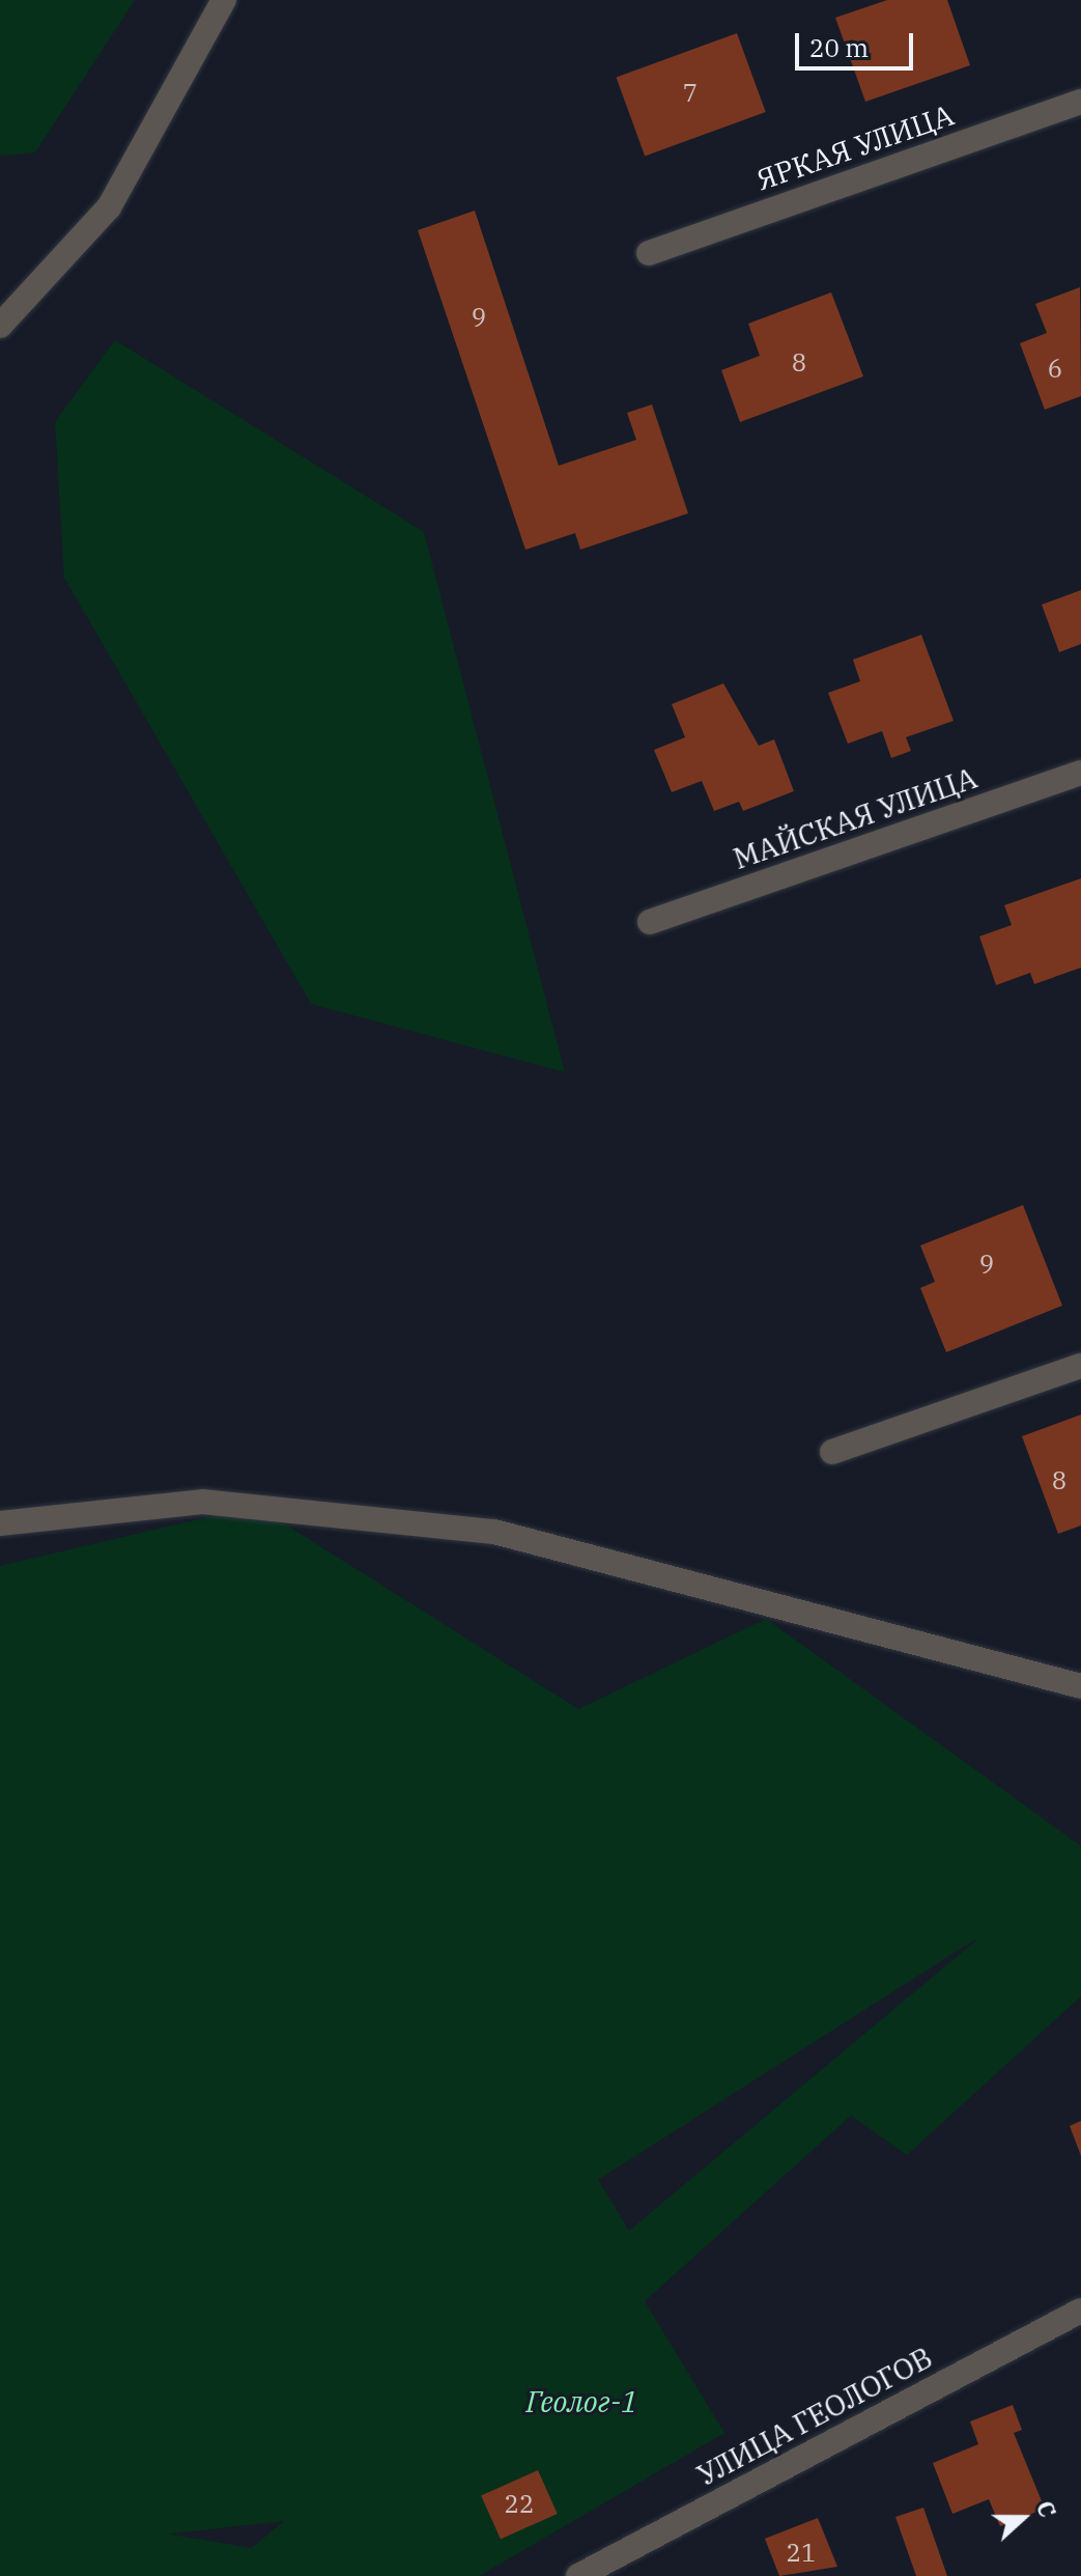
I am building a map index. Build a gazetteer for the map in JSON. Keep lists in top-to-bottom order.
{
  "streets": {
    "street": ["ЯРКАЯ УЛИЦА", "МАЙСКАЯ УЛИЦА", "УЛИЦА ГЕОЛОГОВ"]
  },
  "parks": ["Геолог-1"],
  "house_numbers": [
    "7",
    "9",
    "8",
    "6",
    "9",
    "8",
    "22",
    "21"
  ],
  "scale_bar": "20 m",
  "north": "right"
}
